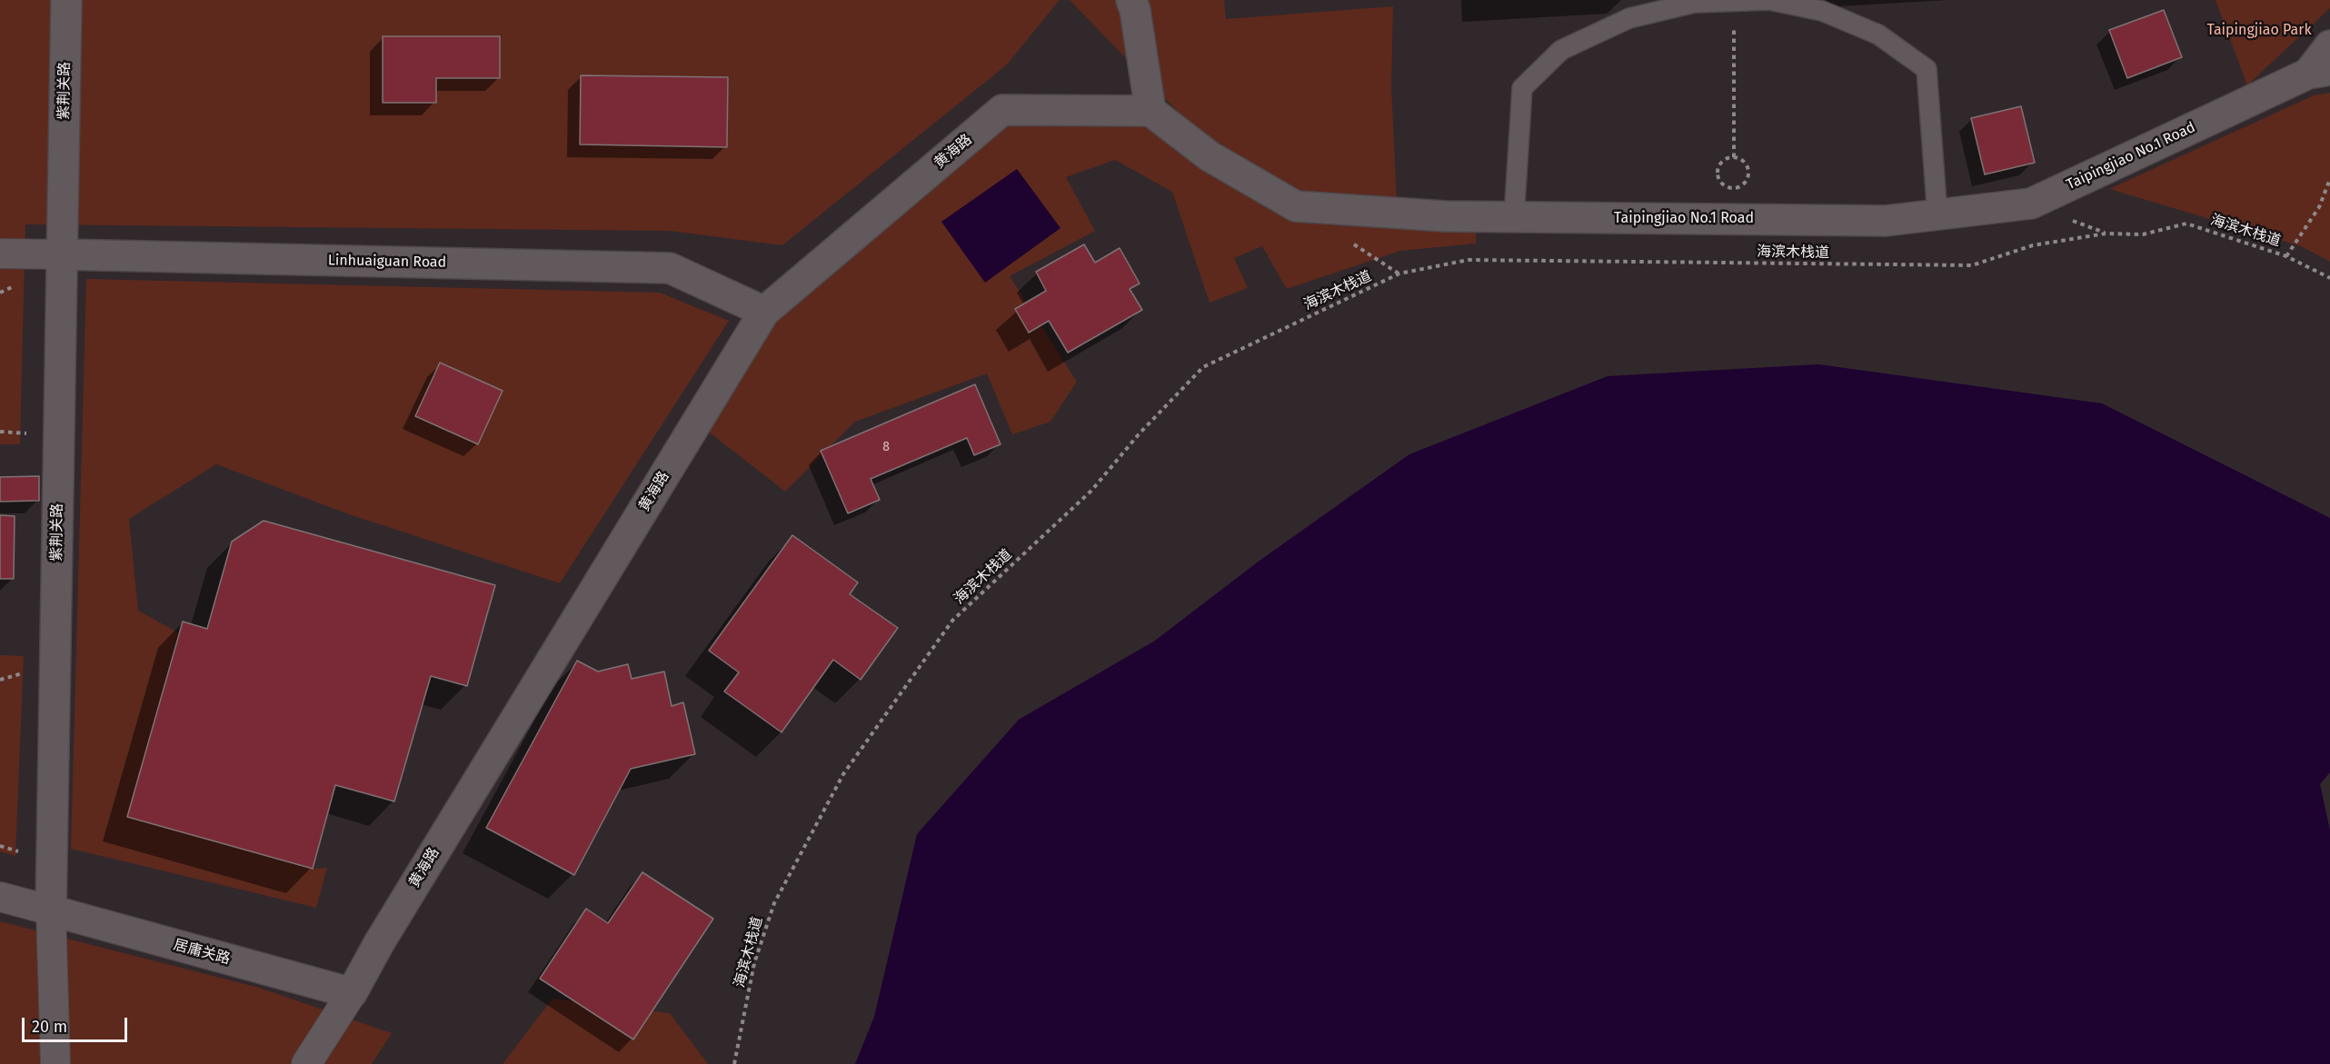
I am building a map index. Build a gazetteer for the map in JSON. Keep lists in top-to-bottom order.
{
  "streets": {
    "street": [
      "紫荆关路",
      "黄海路",
      "Taipingjiao No.1 Road",
      "Linhuaiguan Road",
      "居庸关路"
    ],
    "path": ["海滨木栈道"]
  },
  "crossings": [
    ["紫荆关路", "Linhuaiguan Road"],
    ["紫荆关路", "居庸关路"],
    ["黄海路", "Taipingjiao No.1 Road"],
    ["黄海路", "Linhuaiguan Road"],
    ["黄海路", "居庸关路"]
  ],
  "parks": ["Taipingjiao Park"],
  "house_numbers": ["8"],
  "scale_bar": "20 m"
}
